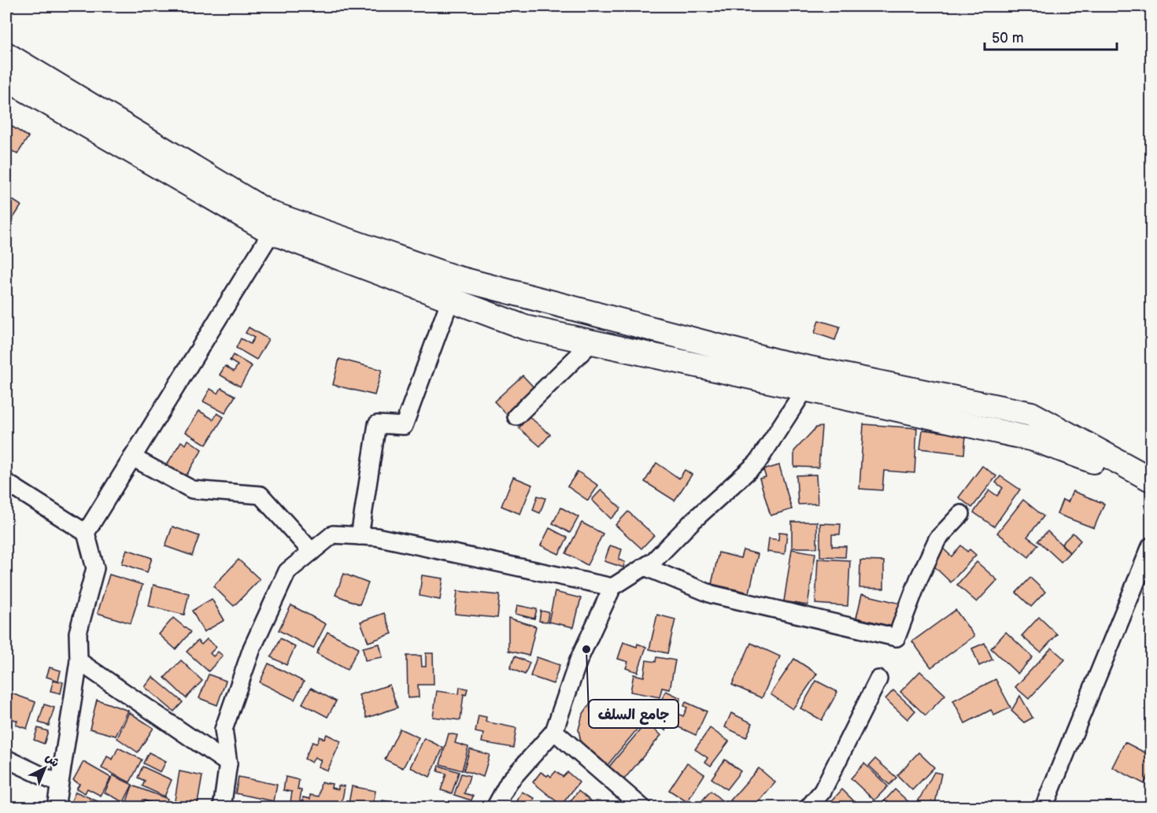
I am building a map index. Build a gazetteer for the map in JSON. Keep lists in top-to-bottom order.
{
  "places": ["جامع السلف"],
  "scale_bar": "50 m",
  "north": "top right"
}
